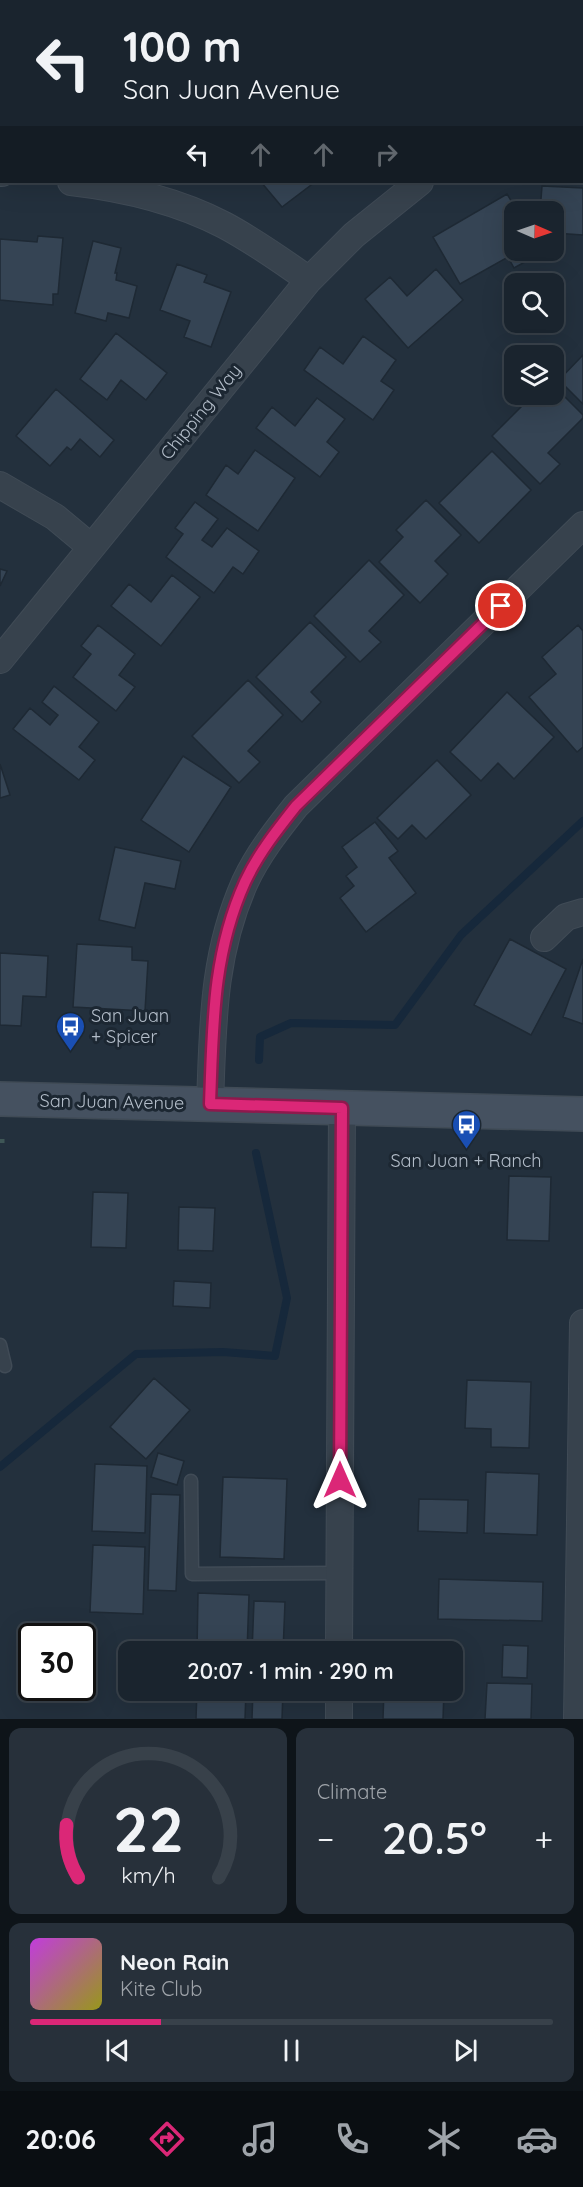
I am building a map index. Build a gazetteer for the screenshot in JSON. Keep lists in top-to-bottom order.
{
  "streets": {
    "main road": ["San Juan Avenue"],
    "street": ["Chipping Way"]
  },
  "places": {
    "bus stop": ["San Juan + Spicer", "San Juan + Ranch"]
  },
  "north": "right",
  "page": {
    "turn": ["100 m", "San Juan Avenue"],
    "limit": "30",
    "trip": "20:07 · 1 min · 290 m",
    "tile": "Climate",
    "heat": ["−", "20.5°", "+"],
    "song": ["Neon Rain", "Kite Club"],
    "tabs": "20:06",
    "gauge": ["22", "km/h"]
  }
}
